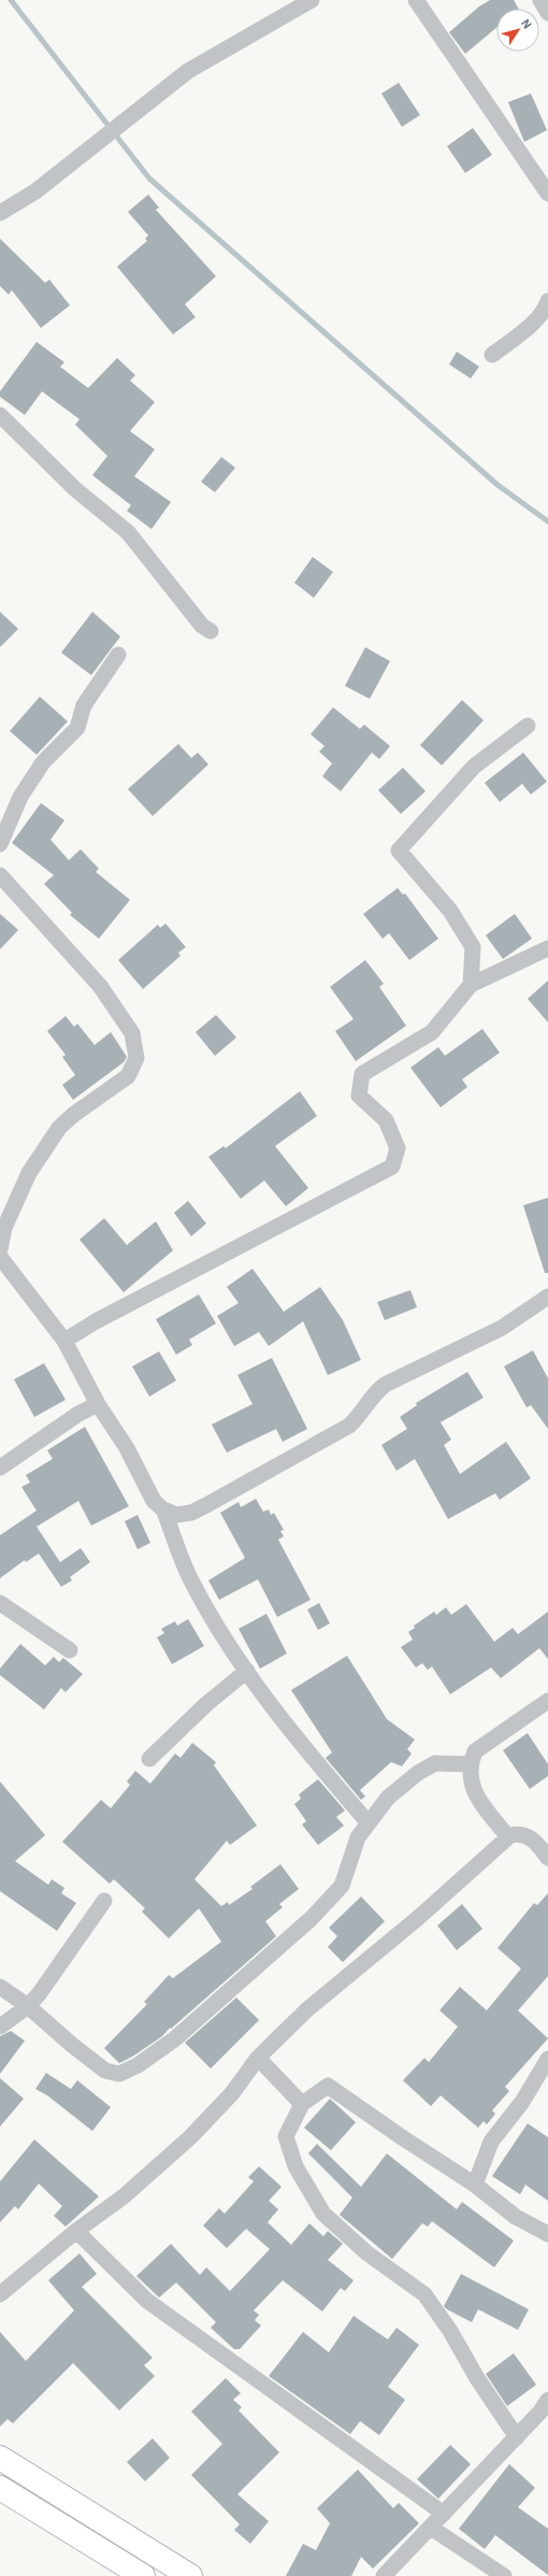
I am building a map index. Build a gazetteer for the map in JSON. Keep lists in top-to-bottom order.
{
  "north": "top right"
}
